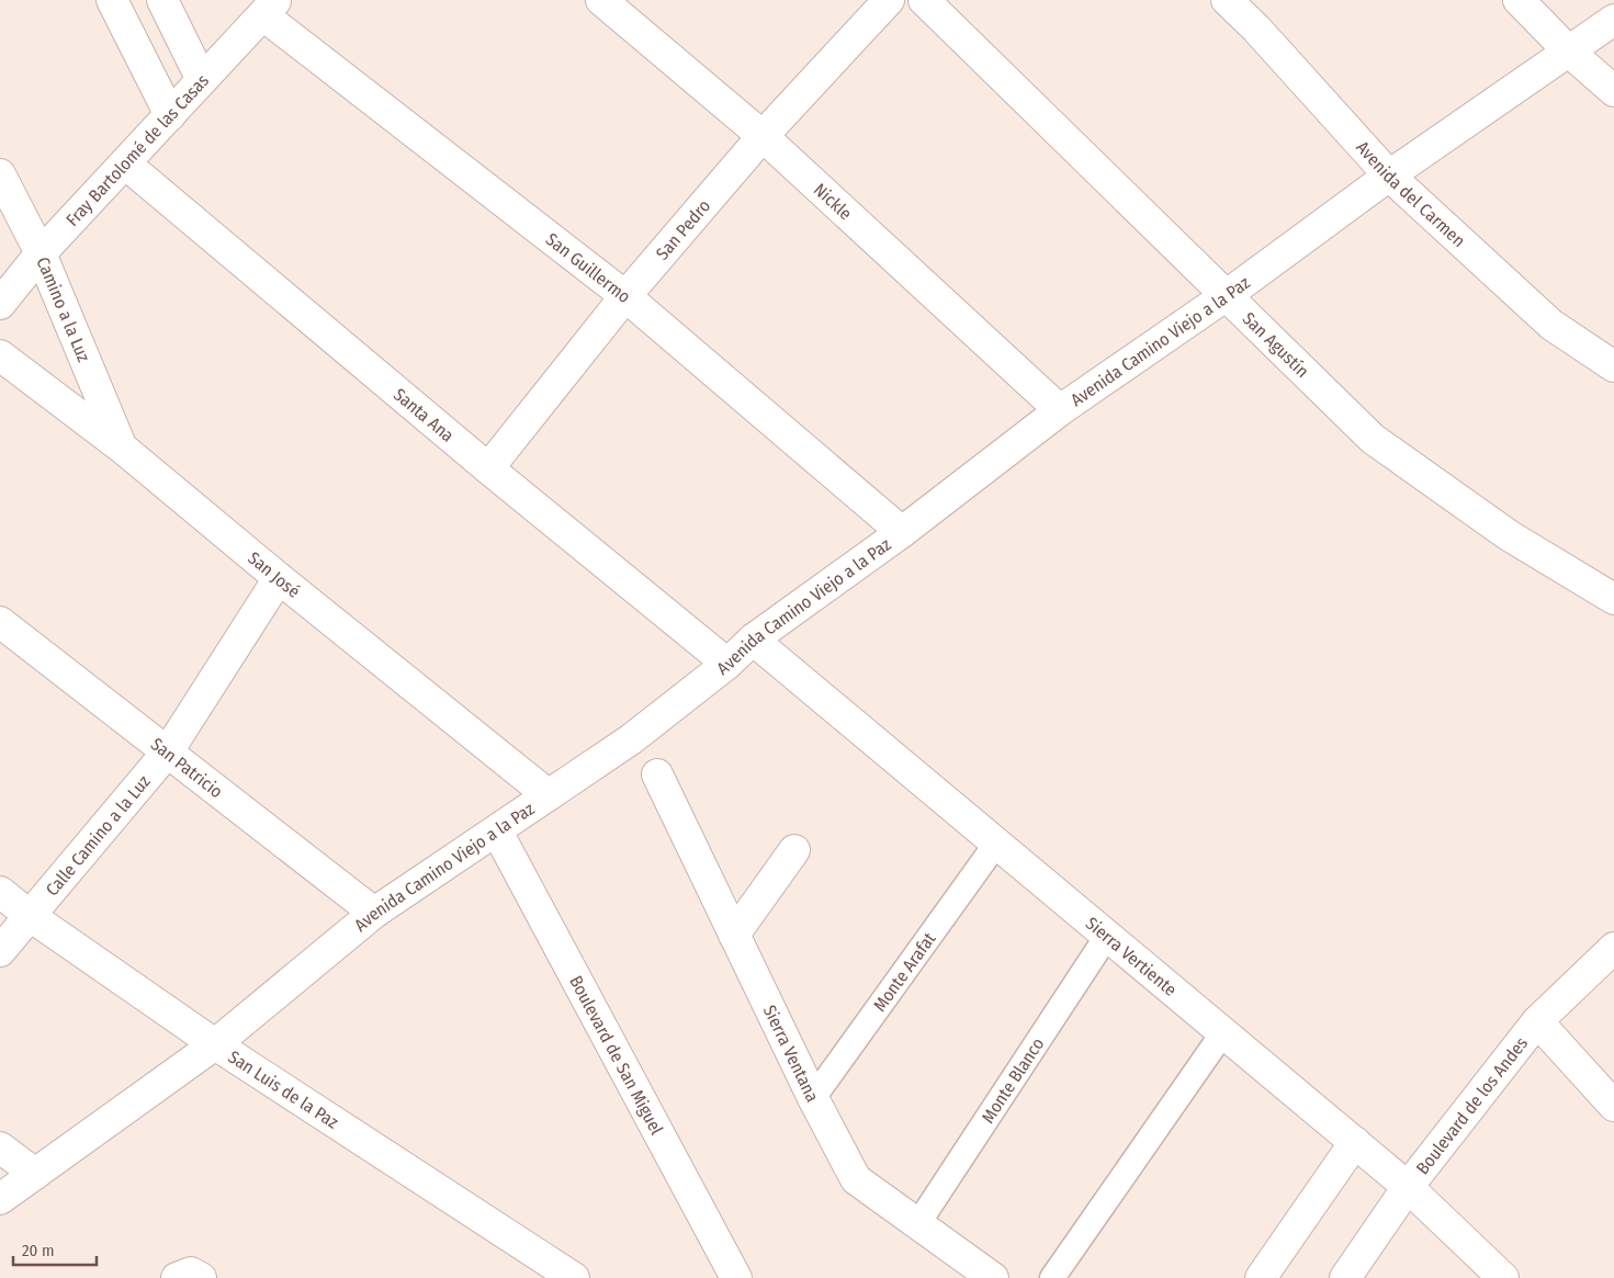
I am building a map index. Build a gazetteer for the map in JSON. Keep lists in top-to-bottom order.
{
  "streets": {
    "street": [
      "Fray Bartolomé de las Casas",
      "Avenida del Carmen",
      "Nickle",
      "San Pedro",
      "San Guillermo",
      "Camino a la Luz",
      "Avenida Camino Viejo a la Paz",
      "San Agustín",
      "Santa Ana",
      "San José",
      "San Patricio",
      "Calle Camino a la Luz",
      "Sierra Vertiente",
      "Monte Arafat",
      "Sierra Ventana",
      "Boulevard de San Miguel",
      "Monte Blanco",
      "San Luis de la Paz",
      "Boulevard de los Andes"
    ]
  },
  "crossings": [
    ["Fray Bartolomé de las Casas", "San Guillermo"],
    ["Fray Bartolomé de las Casas", "Camino a la Luz"],
    ["Fray Bartolomé de las Casas", "Santa Ana"],
    ["Avenida del Carmen", "Avenida Camino Viejo a la Paz"],
    ["Nickle", "San Pedro"],
    ["Nickle", "Avenida Camino Viejo a la Paz"],
    ["San Pedro", "San Guillermo"],
    ["San Pedro", "Santa Ana"],
    ["San Guillermo", "Avenida Camino Viejo a la Paz"],
    ["Camino a la Luz", "San José"],
    ["Avenida Camino Viejo a la Paz", "San Agustín"],
    ["Avenida Camino Viejo a la Paz", "Santa Ana"],
    ["Avenida Camino Viejo a la Paz", "San José"],
    ["Avenida Camino Viejo a la Paz", "San Patricio"],
    ["Avenida Camino Viejo a la Paz", "Sierra Vertiente"],
    ["Avenida Camino Viejo a la Paz", "Boulevard de San Miguel"],
    ["Avenida Camino Viejo a la Paz", "San Luis de la Paz"],
    ["San José", "Calle Camino a la Luz"],
    ["San Patricio", "Calle Camino a la Luz"],
    ["Calle Camino a la Luz", "San Luis de la Paz"],
    ["Sierra Vertiente", "Monte Arafat"],
    ["Sierra Vertiente", "Monte Blanco"],
    ["Sierra Vertiente", "Boulevard de los Andes"],
    ["Monte Arafat", "Sierra Ventana"],
    ["Sierra Ventana", "Monte Blanco"]
  ],
  "scale_bar": "20 m"
}
